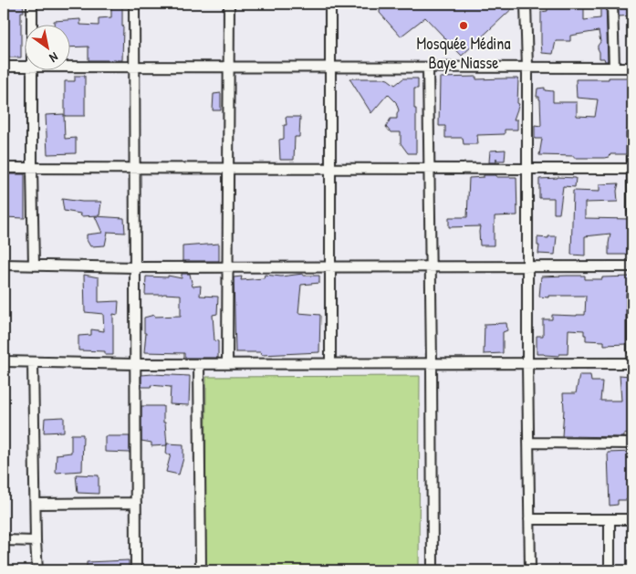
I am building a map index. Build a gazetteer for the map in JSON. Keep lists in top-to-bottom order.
{
  "places": ["Mosquée Médina Baye Niasse"],
  "north": "bottom right"
}
